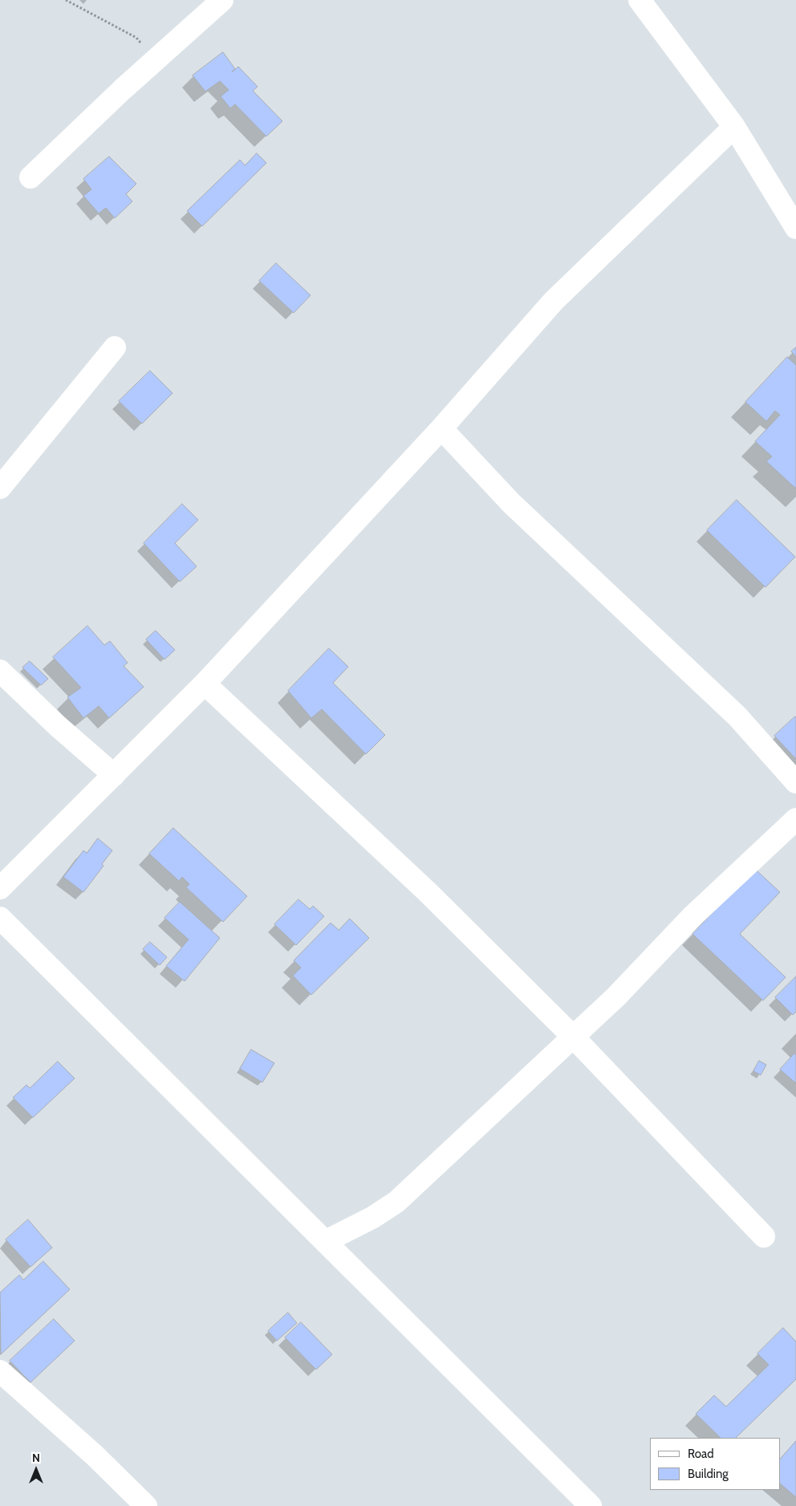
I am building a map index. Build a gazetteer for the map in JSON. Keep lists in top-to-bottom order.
{
  "legend": ["Road", "Building"],
  "north": "top"
}
